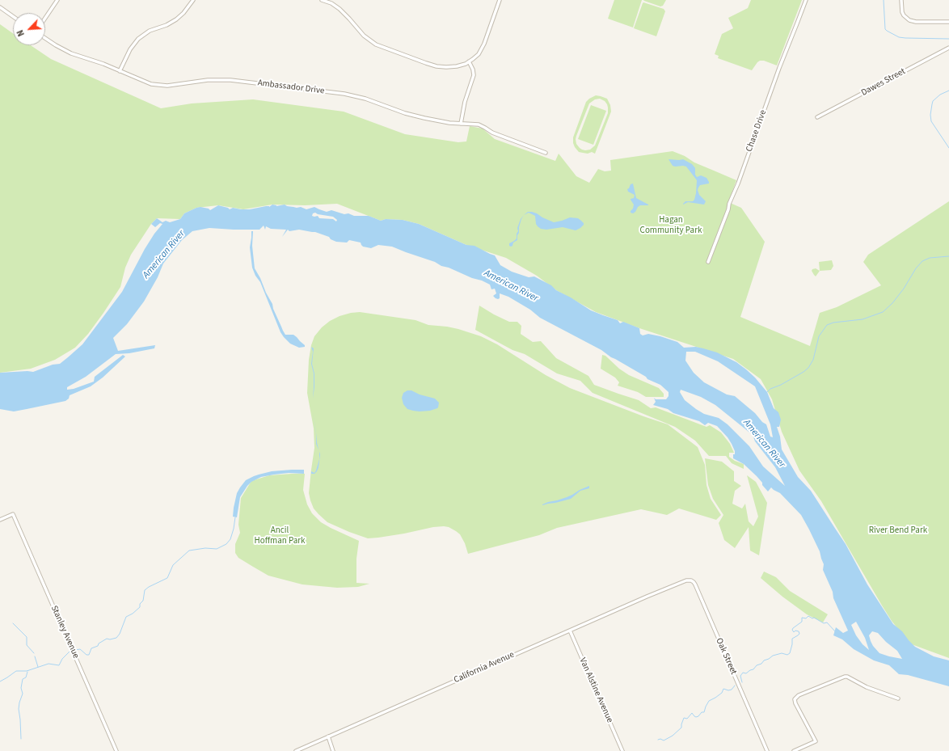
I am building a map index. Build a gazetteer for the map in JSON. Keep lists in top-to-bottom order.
{
  "streets": {
    "street": [
      "Dawes Street",
      "Ambassador Drive",
      "Chase Drive",
      "Stanley Avenue",
      "Oak Street",
      "California Avenue",
      "Van Alstine Avenue"
    ]
  },
  "crossings": [
    ["Oak Street", "California Avenue"],
    ["California Avenue", "Van Alstine Avenue"]
  ],
  "water": ["American River"],
  "parks": ["Hagan Community Park", "Ancil Hoffman Park", "River Bend Park"],
  "north": "bottom left"
}
